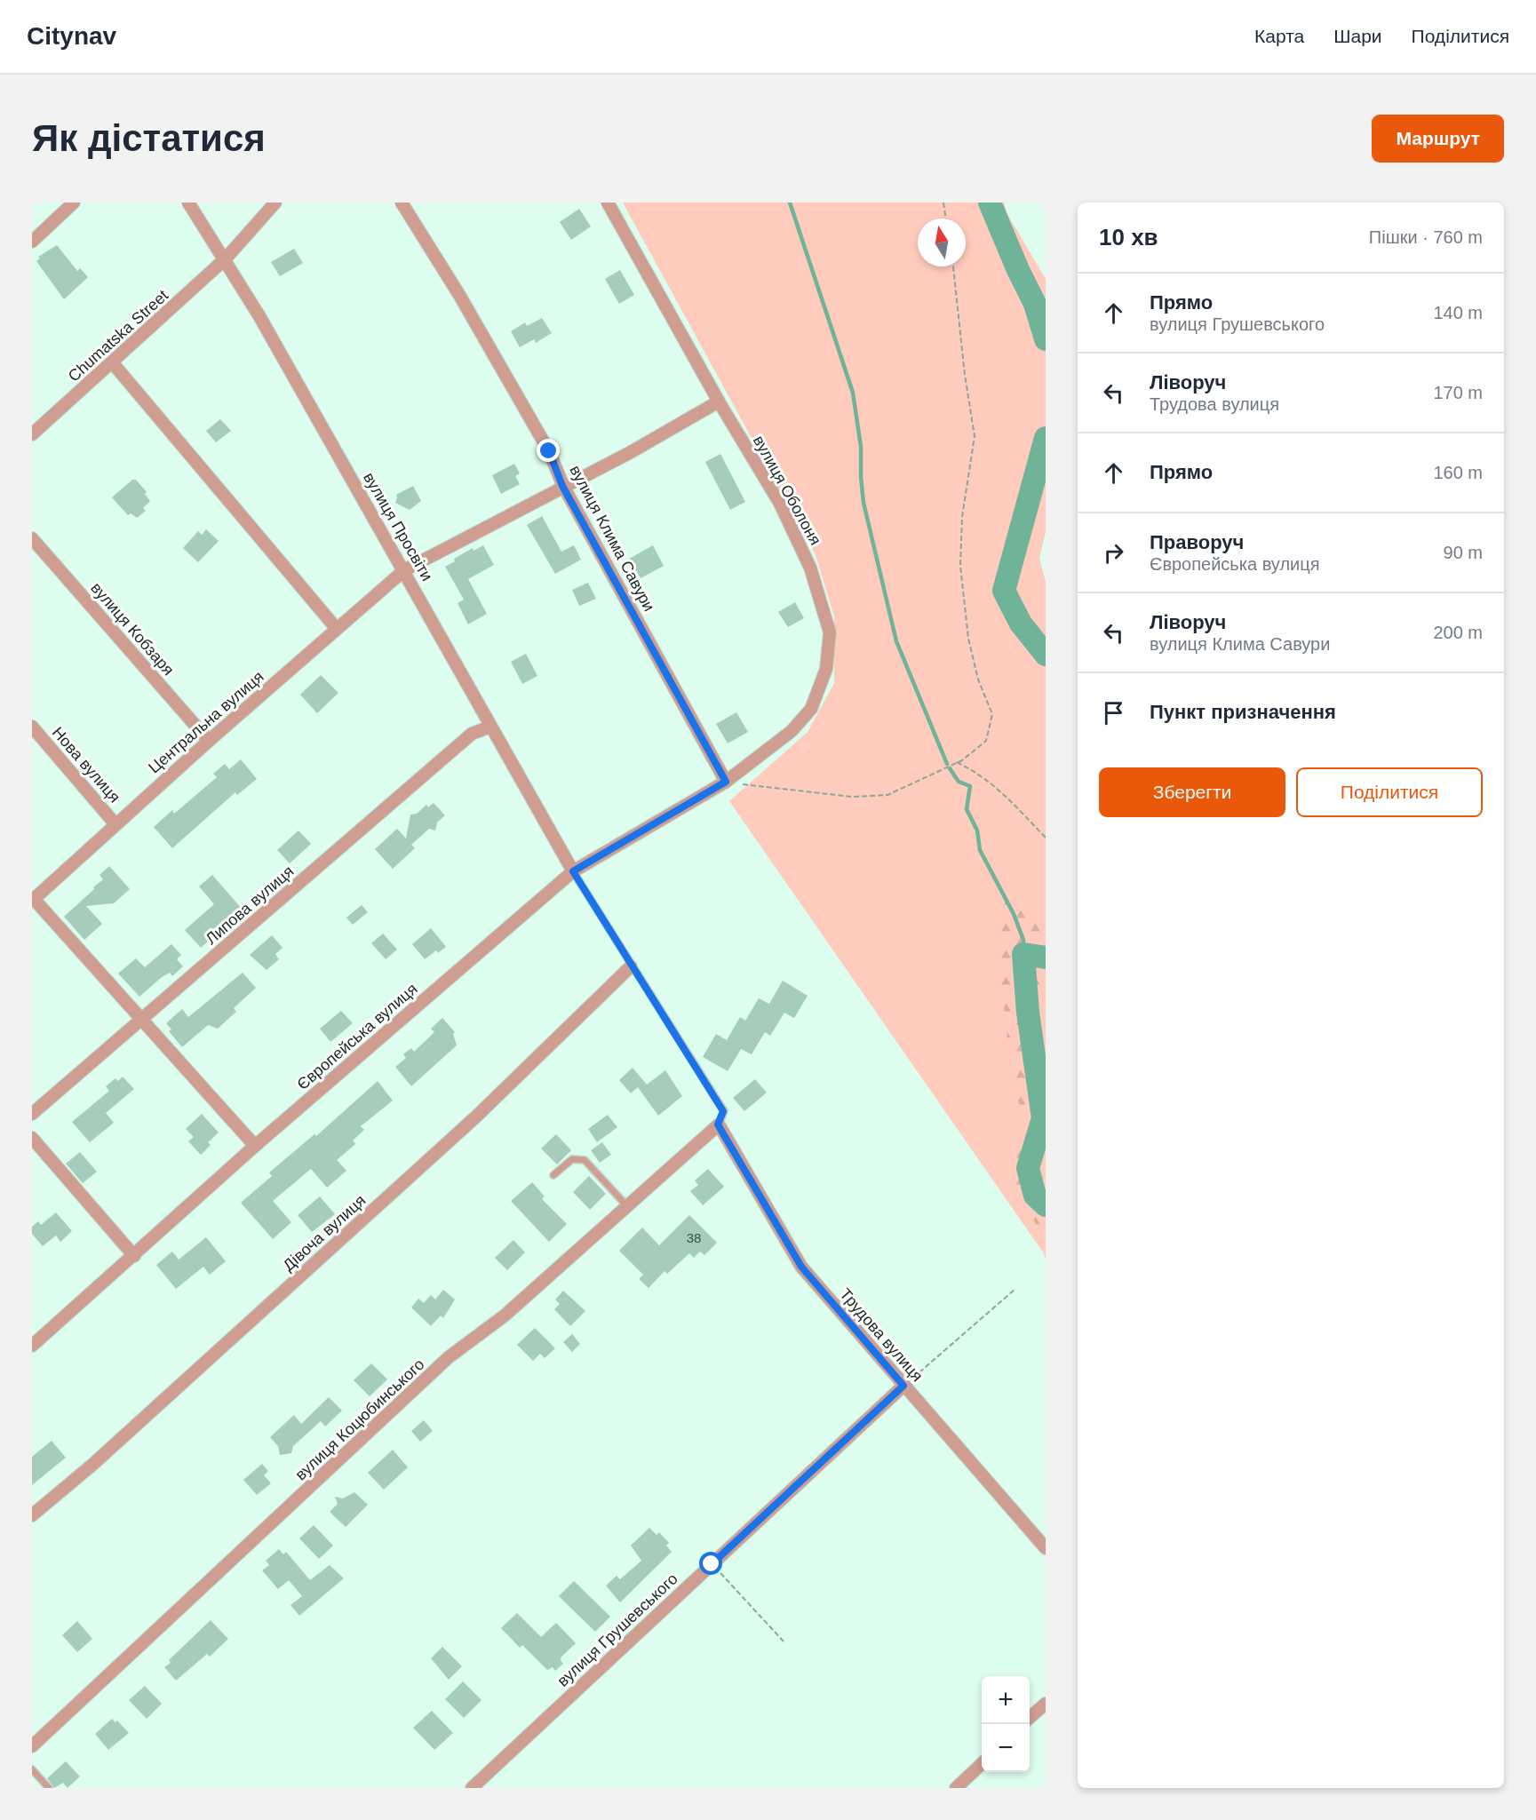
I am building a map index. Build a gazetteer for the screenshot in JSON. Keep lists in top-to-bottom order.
{
  "streets": {
    "street": [
      "Chumatska Street",
      "вулиця Оболоня",
      "вулиця Просвіти",
      "вулиця Клима Савури",
      "вулиця Кобзаря",
      "Центральна вулиця",
      "Нова вулиця",
      "Липова вулиця",
      "Європейська вулиця",
      "Дівоча вулиця",
      "Трудова вулиця",
      "вулиця Коцюбинського",
      "вулиця Грушевського"
    ]
  },
  "crossings": [
    ["Chumatska Street", "вулиця Просвіти"],
    ["вулиця Оболоня", "вулиця Клима Савури"],
    ["вулиця Оболоня", "Центральна вулиця"],
    ["вулиця Оболоня", "Європейська вулиця"],
    ["вулиця Просвіти", "Центральна вулиця"],
    ["вулиця Просвіти", "Липова вулиця"],
    ["вулиця Просвіти", "Європейська вулиця"],
    ["вулиця Клима Савури", "Центральна вулиця"],
    ["вулиця Клима Савури", "Європейська вулиця"],
    ["вулиця Кобзаря", "Центральна вулиця"],
    ["Центральна вулиця", "Нова вулиця"],
    ["Трудова вулиця", "вулиця Коцюбинського"],
    ["Трудова вулиця", "вулиця Грушевського"]
  ],
  "house_numbers": ["38"],
  "north": "top",
  "page": {
    "header": "Citynav",
    "nav": ["Карта", "Шари", "Поділитися"],
    "buttons": [
      "Маршрут",
      ["Зберегти", "Поділитися"]
    ],
    "title": "Як дістатися",
    "heading": ["10 хв", "Пішки · 760 m"],
    "list": [
      ["Прямо", "вулиця Грушевського", "140 m"],
      ["Ліворуч", "Трудова вулиця", "170 m"],
      ["Прямо", "160 m"],
      ["Праворуч", "Європейська вулиця", "90 m"],
      ["Ліворуч", "вулиця Клима Савури", "200 m"],
      "Пункт призначення"
    ],
    "map_buttons": ["+", "−"]
  }
}
